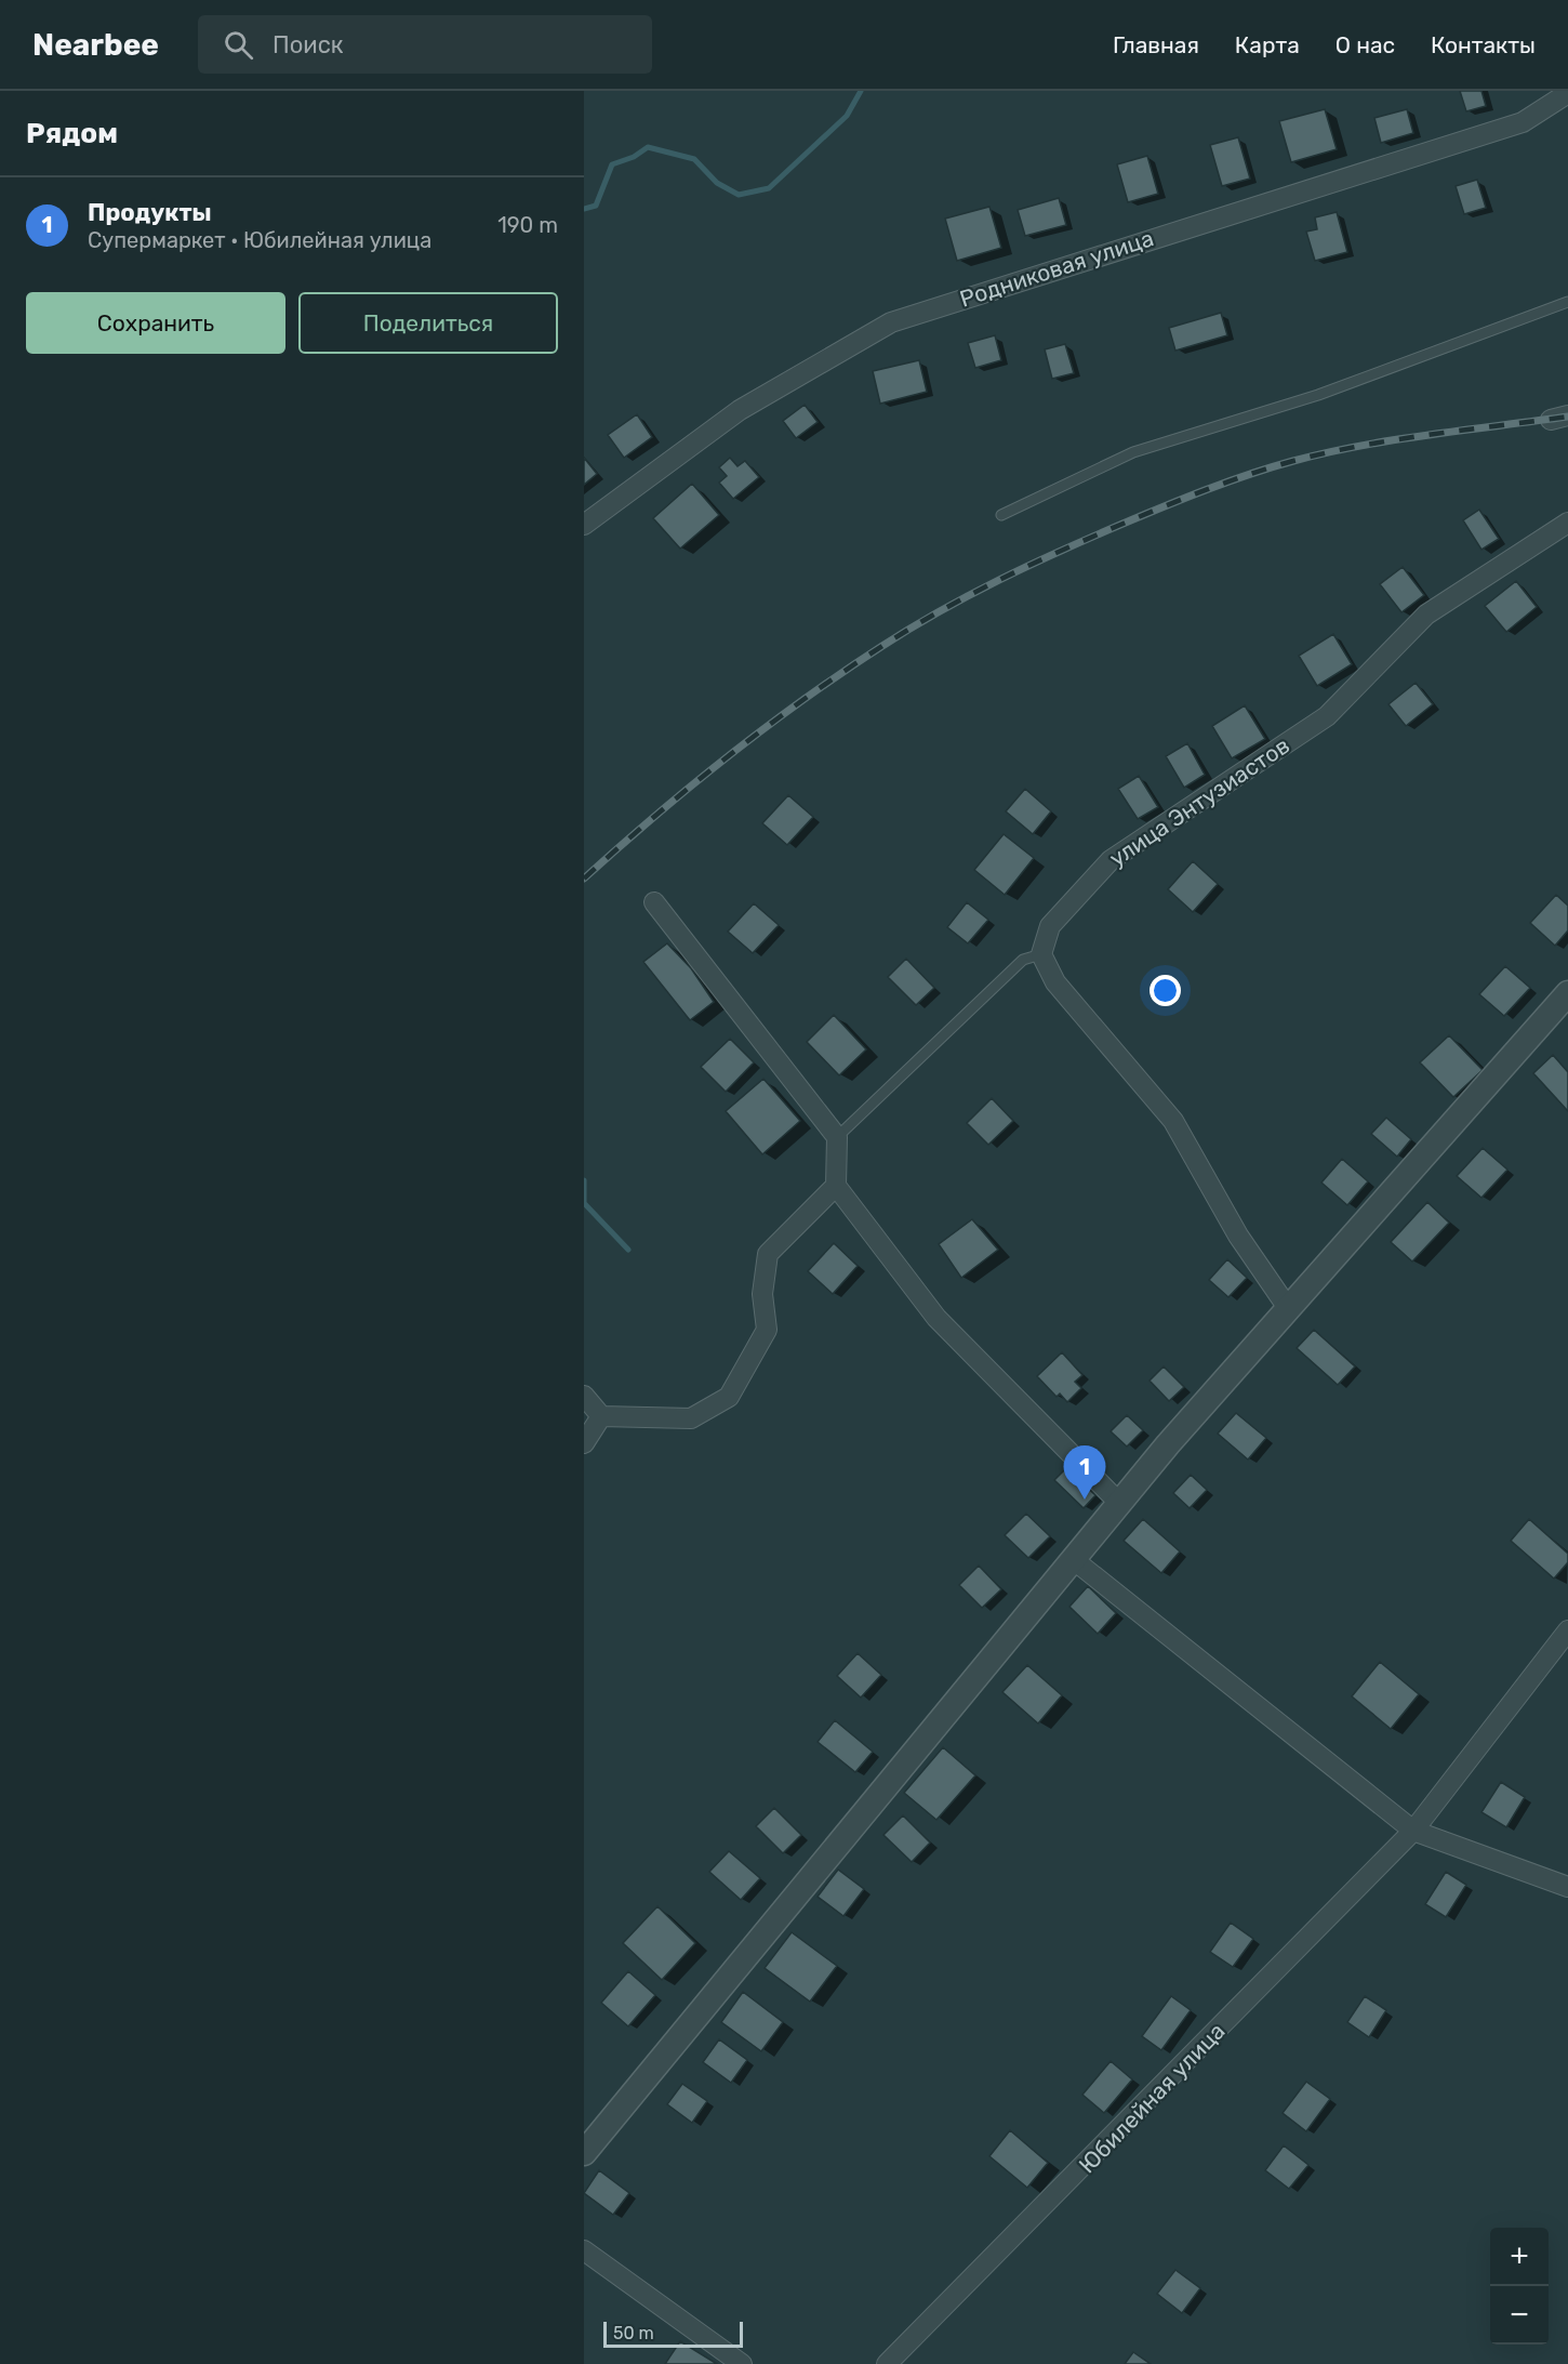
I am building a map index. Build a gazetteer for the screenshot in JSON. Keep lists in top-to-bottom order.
{
  "streets": {
    "street": ["Родниковая улица", "улица Энтузиастов", "Юбилейная улица"]
  },
  "scale_bar": "50 m",
  "page": {
    "header": "Nearbee",
    "search": "Поиск",
    "nav": [
      "Главная",
      "Карта",
      "О нас",
      "Контакты"
    ],
    "heading": "Рядом",
    "list": [
      {
        "mark": "1",
        "name": "Продукты",
        "note": "Супермаркет · Юбилейная улица",
        "value": "190 m"
      }
    ],
    "buttons": ["Сохранить", "Поделиться"],
    "pins": "1",
    "map_buttons": ["+", "−"],
    "scale": "50 m"
  }
}
